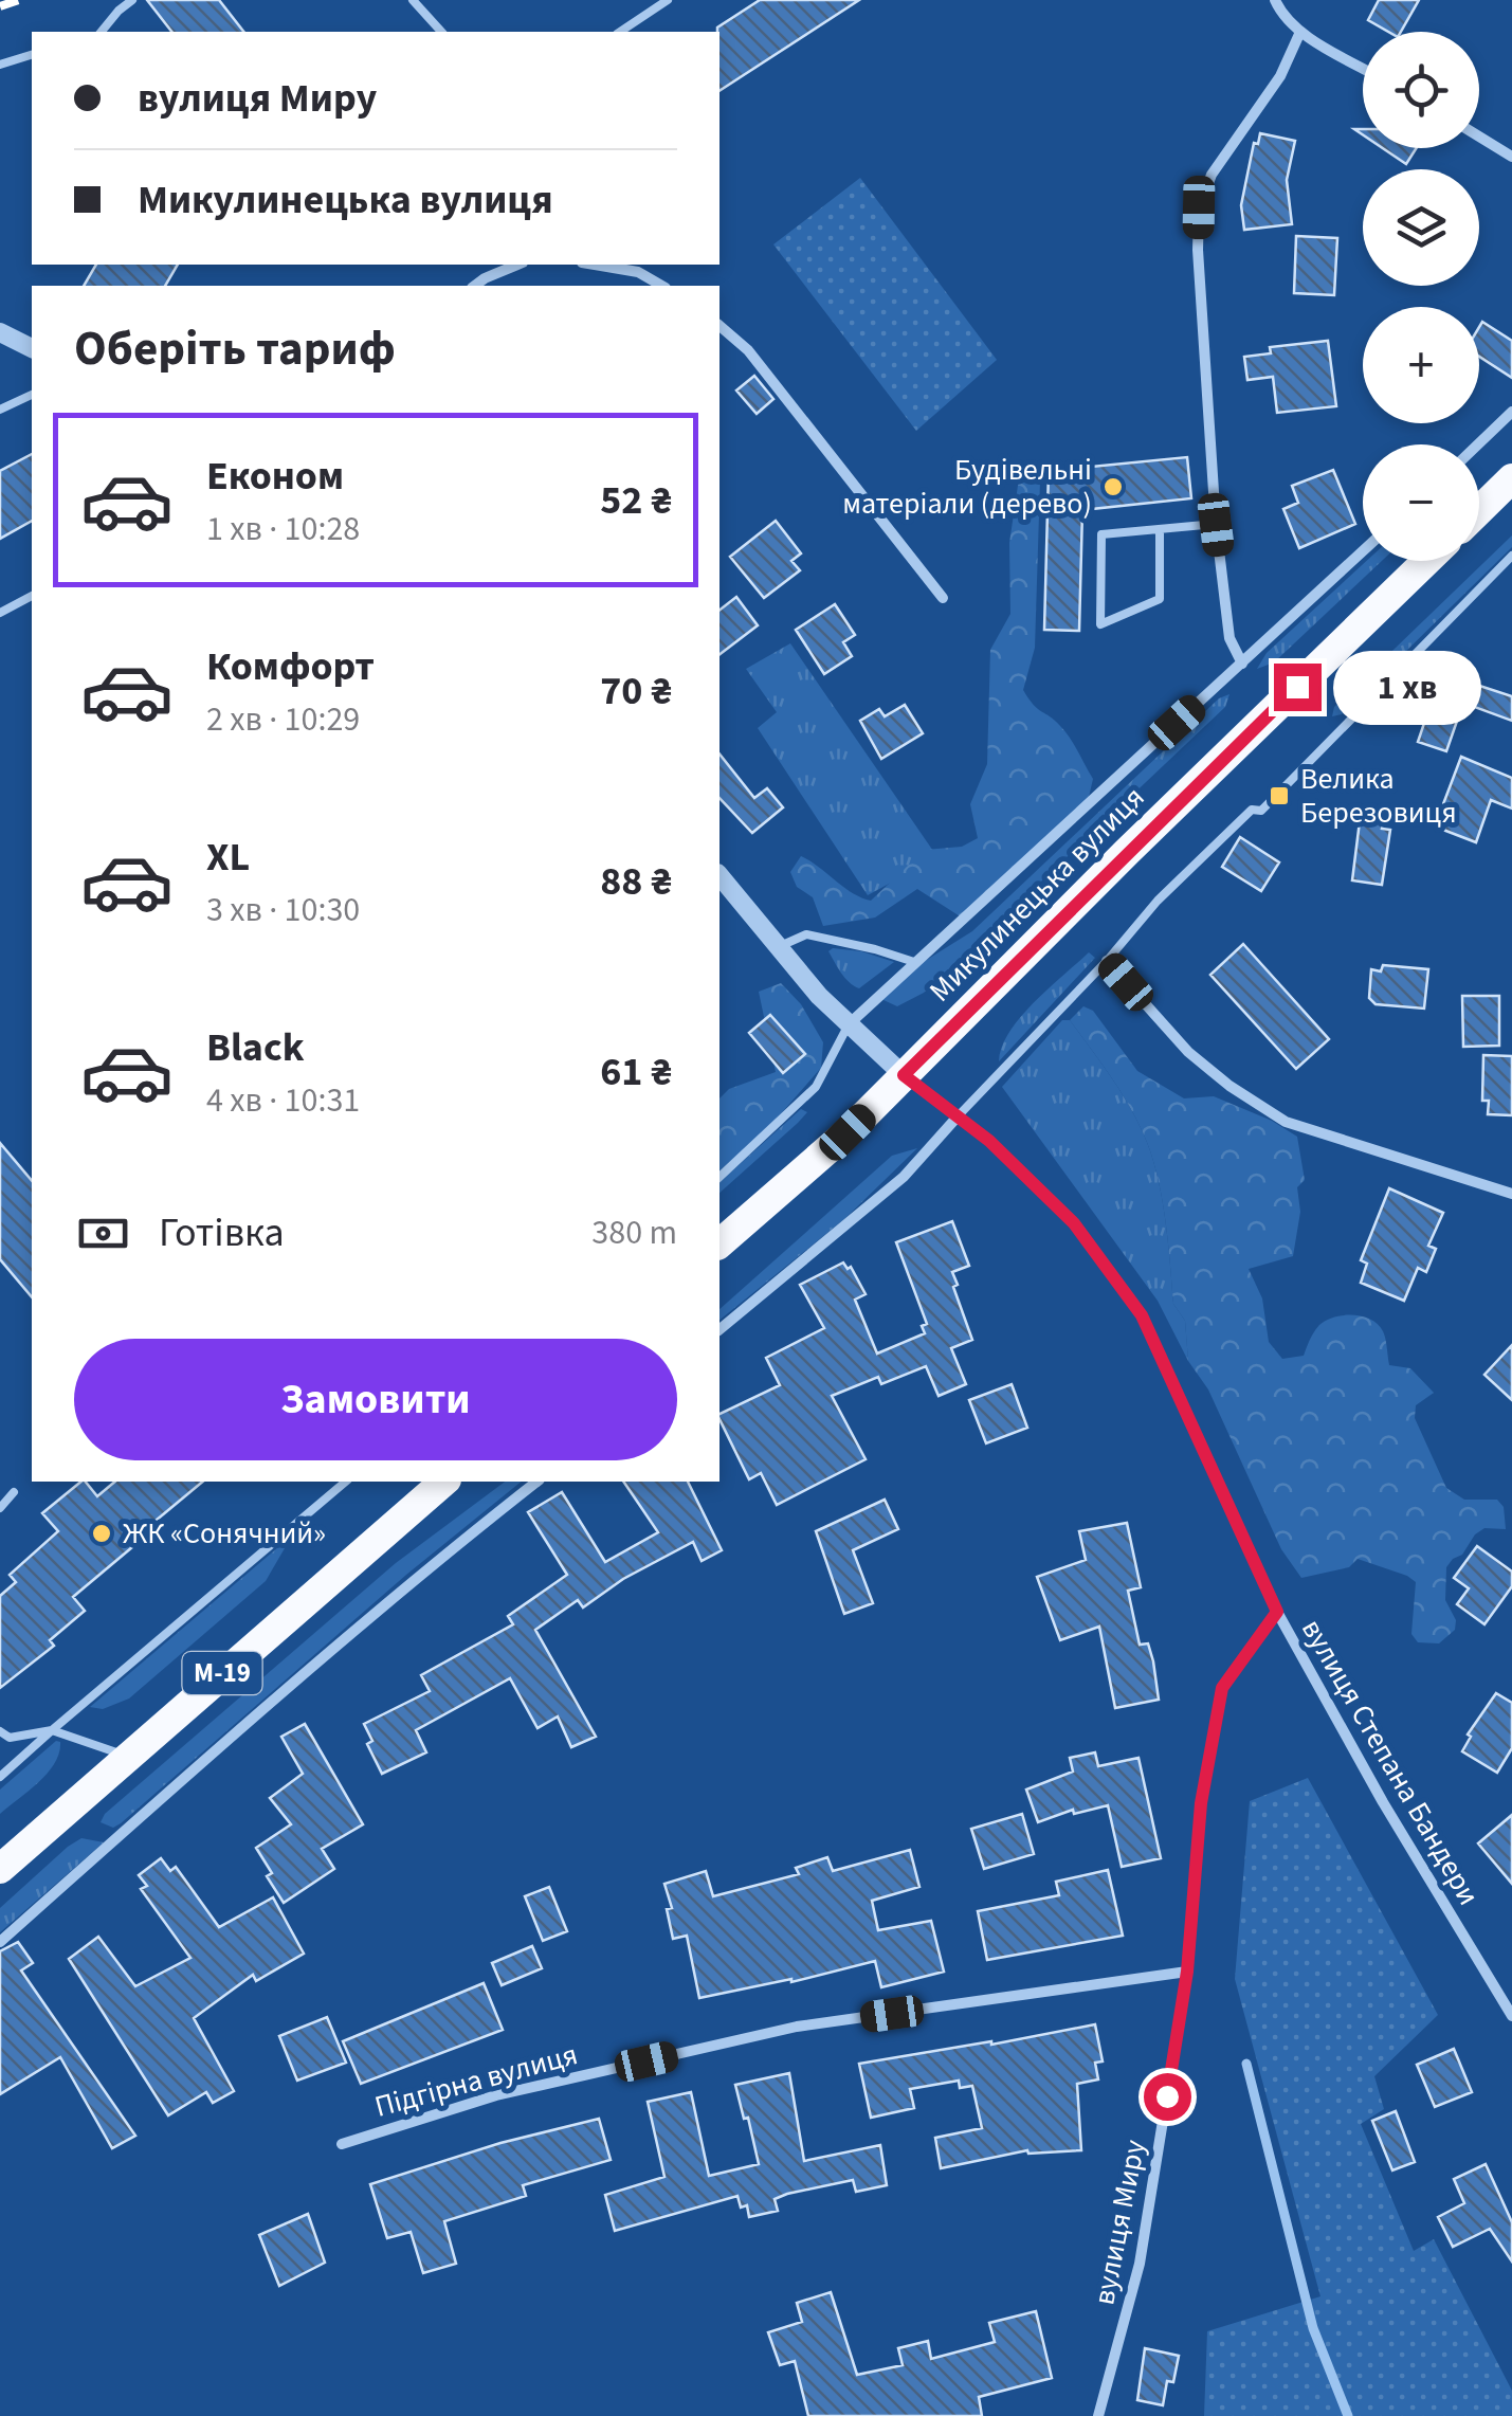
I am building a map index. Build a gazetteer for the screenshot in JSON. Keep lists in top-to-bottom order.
{
  "streets": {
    "highway": ["Микулинецька вулиця", "М-19"],
    "street": ["вулиця Степана Бандери", "Підгірна вулиця", "вулиця Миру"]
  },
  "crossings": [
    ["Микулинецька вулиця", "вулиця Степана Бандери"],
    ["вулиця Степана Бандери", "вулиця Миру"],
    ["Підгірна вулиця", "вулиця Миру"]
  ],
  "places": {
    "other": ["Будівельні матеріали (дерево)", "ЖК «Сонячний»"],
    "transit": ["Велика Березовиця"]
  },
  "page": {
    "map_buttons": ["+", "−"],
    "banner": ["вулиця Миру", "Микулинецька вулиця"],
    "heading": "Оберіть тариф",
    "list": [
      {
        "name": "Економ",
        "note": "1 хв · 10:28",
        "value": "52 ₴"
      },
      {
        "name": "Комфорт",
        "note": "2 хв · 10:29",
        "value": "70 ₴"
      },
      {
        "name": "XL",
        "note": "3 хв · 10:30",
        "value": "88 ₴"
      },
      {
        "name": "Black",
        "note": "4 хв · 10:31",
        "value": "61 ₴"
      }
    ],
    "bubble": "1 хв",
    "pay": ["Готівка", "380 m"],
    "buttons": "Замовити"
  }
}
